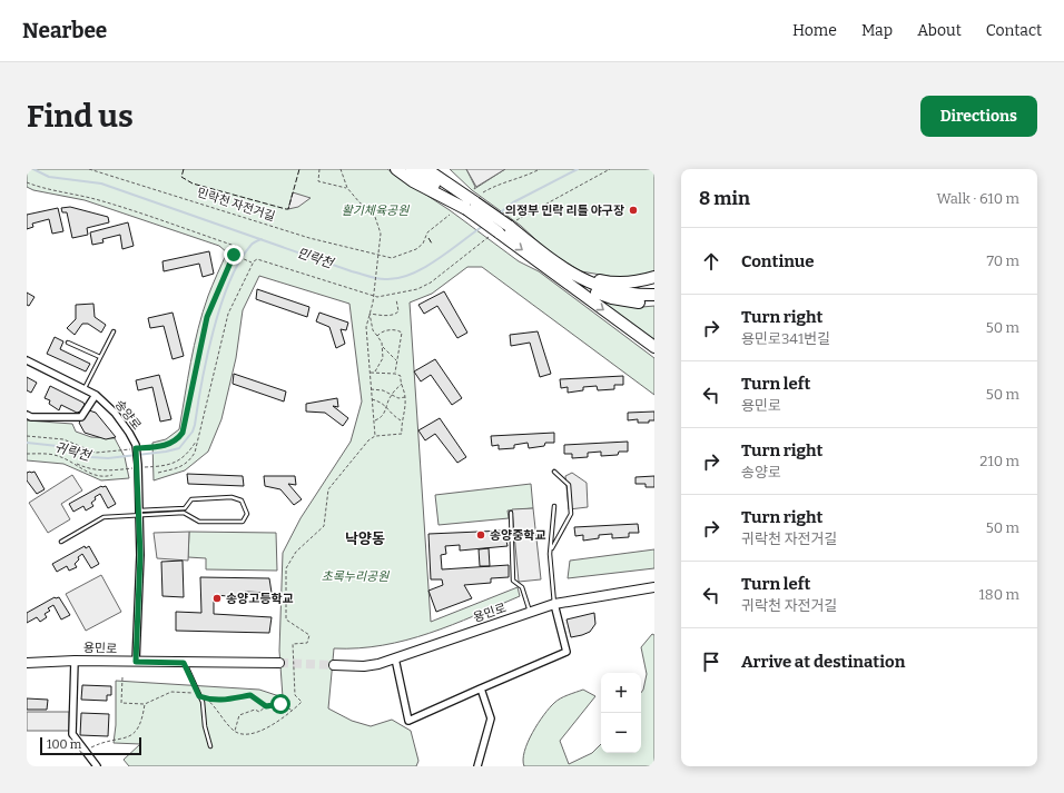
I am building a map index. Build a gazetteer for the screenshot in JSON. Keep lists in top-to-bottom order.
{
  "streets": {
    "street": ["송양로", "용민로"],
    "path": ["민락천 자전거길"]
  },
  "crossings": [
    ["송양로", "용민로"]
  ],
  "districts": ["낙양동"],
  "water": ["민락천", "귀락천"],
  "parks": ["활기체육공원", "초록누리공원"],
  "places": ["의정부 민락 리틀 야구장", "송양중학교", "송양고등학교"],
  "scale_bar": "100 m",
  "page": {
    "header": "Nearbee",
    "nav": [
      "Home",
      "Map",
      "About",
      "Contact"
    ],
    "buttons": "Directions",
    "title": "Find us",
    "heading": ["8 min", "Walk · 610 m"],
    "list": [
      ["Continue", "70 m"],
      ["Turn right", "용민로341번길", "50 m"],
      ["Turn left", "용민로", "50 m"],
      ["Turn right", "송양로", "210 m"],
      ["Turn right", "귀락천 자전거길", "50 m"],
      ["Turn left", "귀락천 자전거길", "180 m"],
      "Arrive at destination"
    ],
    "map_buttons": ["+", "−"],
    "scale": "100 m"
  }
}
